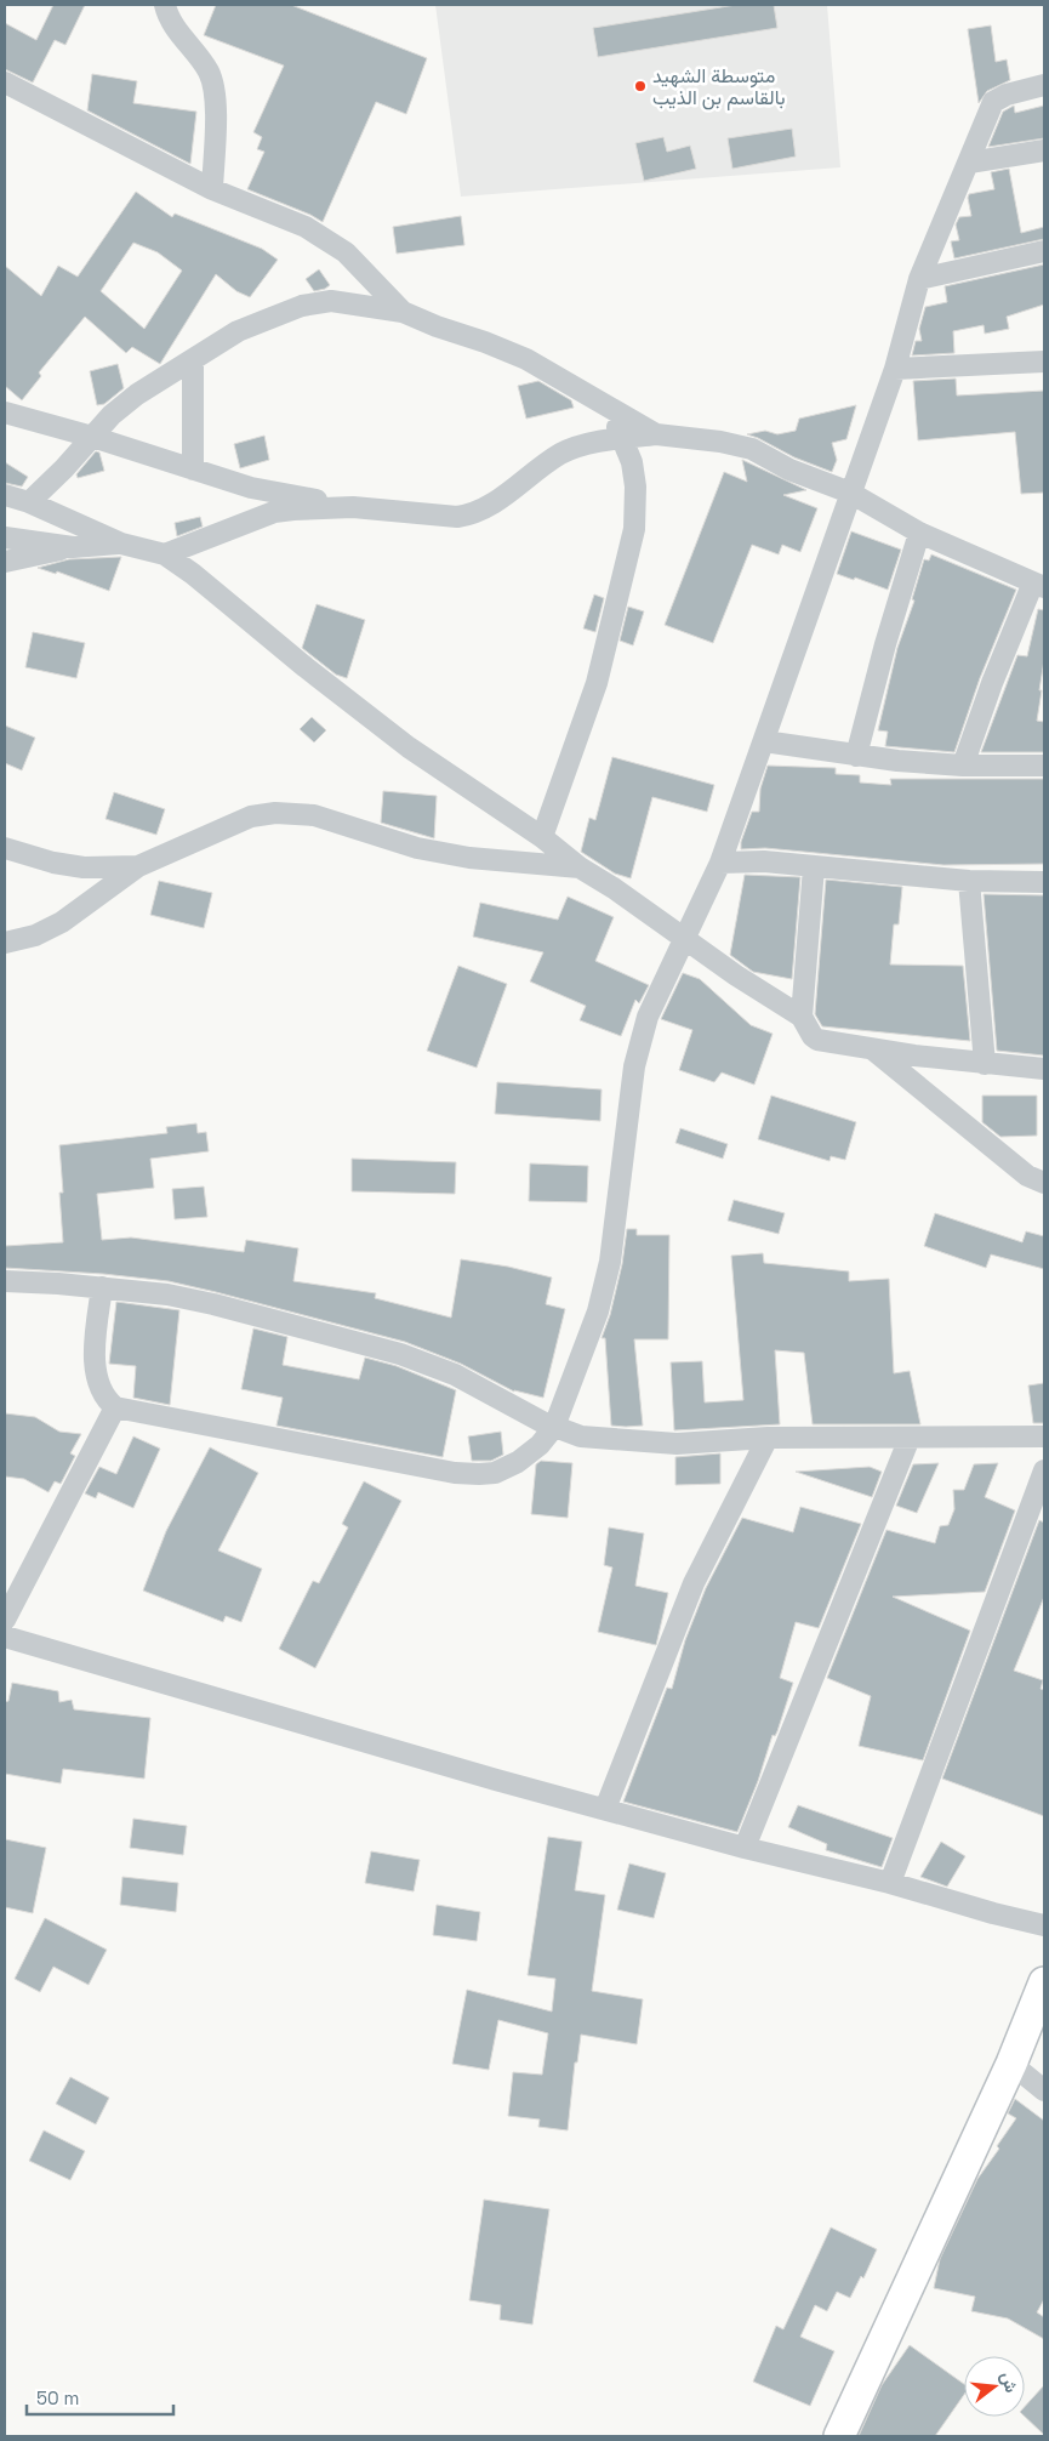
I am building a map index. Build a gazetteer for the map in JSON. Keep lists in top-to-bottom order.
{
  "places": ["متوسطة الشهيد بالقاسم بن الذيب"],
  "scale_bar": "50 m",
  "north": "right"
}
